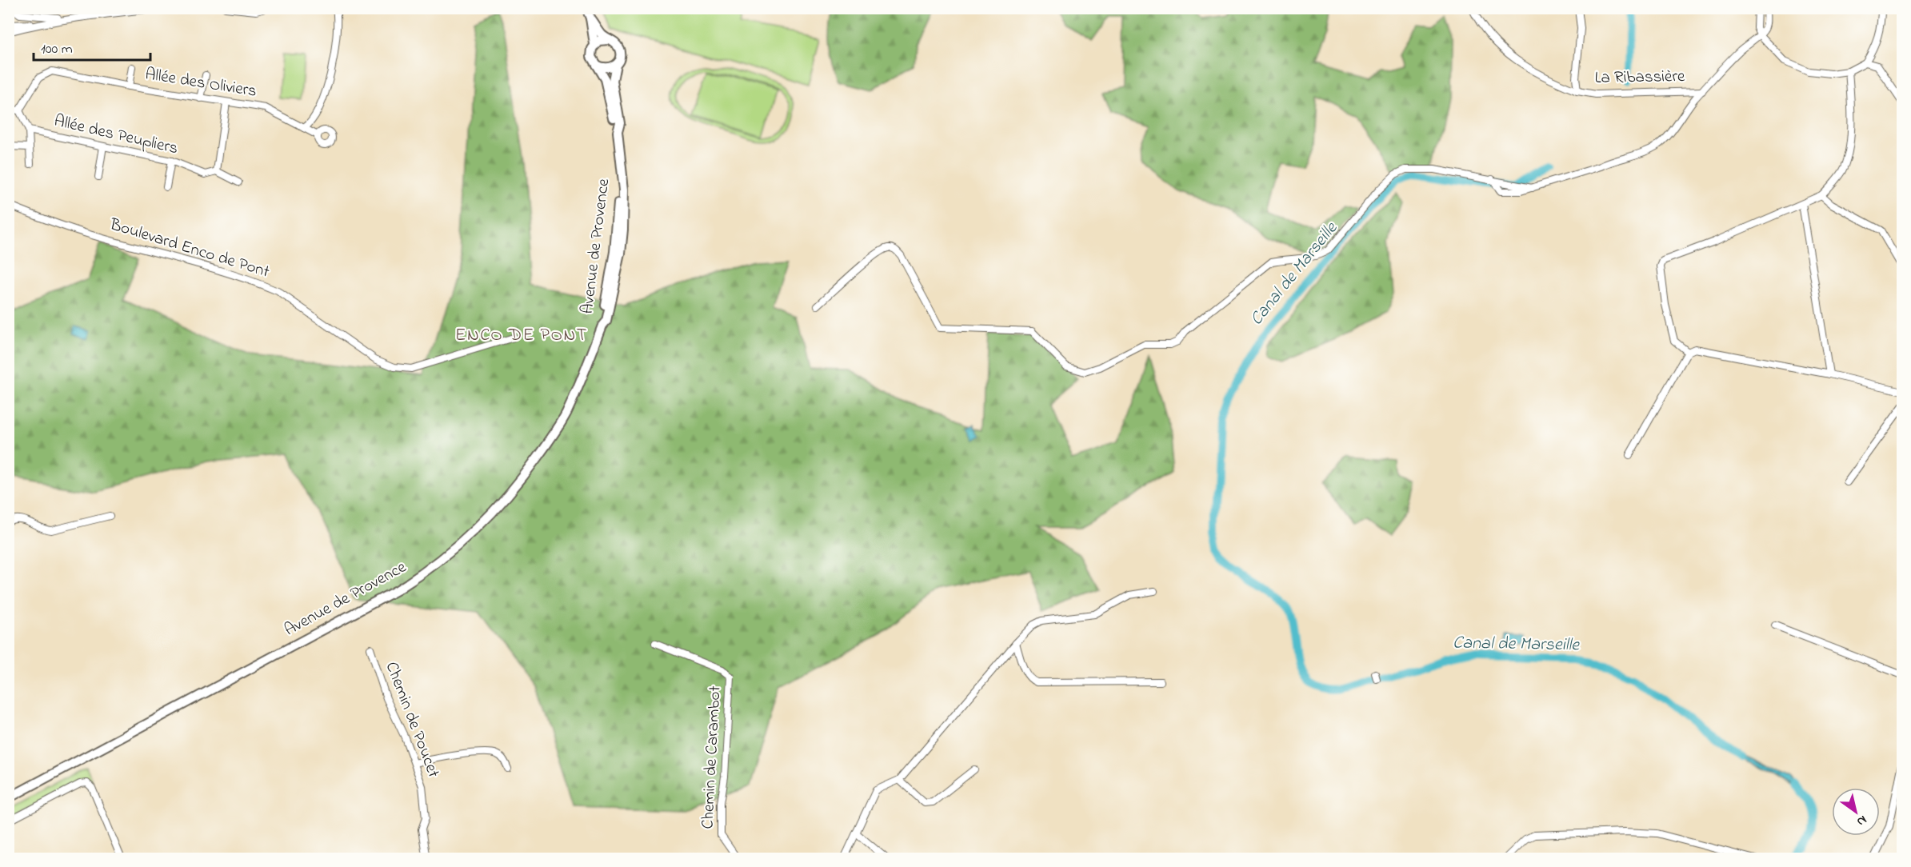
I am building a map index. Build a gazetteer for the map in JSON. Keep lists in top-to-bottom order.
{
  "streets": {
    "main road": ["Avenue de Provence"],
    "street": [
      "La Ribassière",
      "Allée des Oliviers",
      "Allée des Peupliers",
      "Boulevard Enco de Pont",
      "Chemin de Poucet",
      "Chemin de Carambot"
    ]
  },
  "crossings": [
    ["Allée des Oliviers", "Allée des Peupliers"]
  ],
  "districts": ["ENCO DE PONT"],
  "water": ["Canal de Marseille"],
  "scale_bar": "100 m",
  "north": "bottom right"
}
